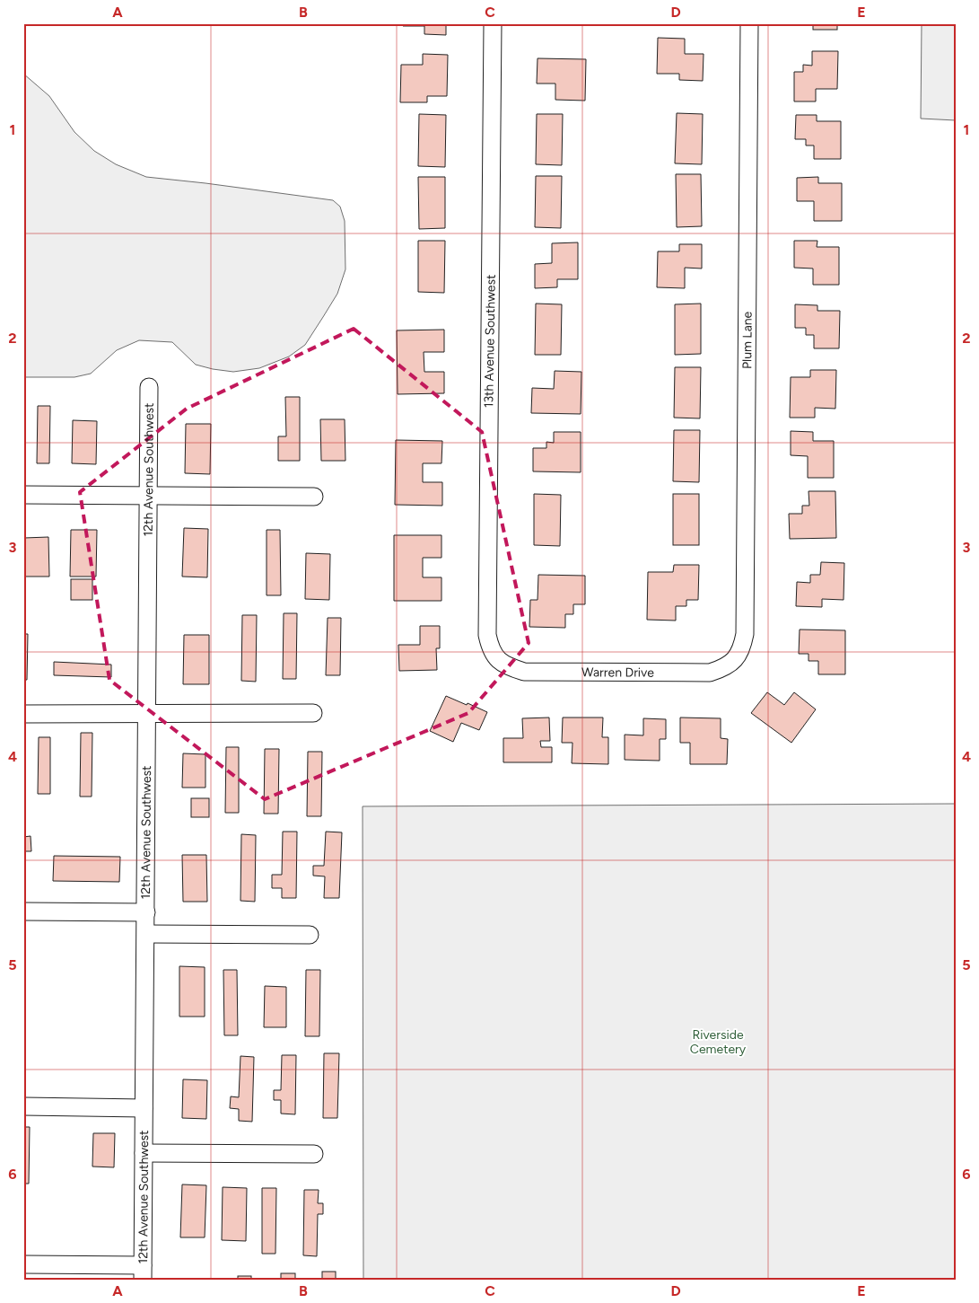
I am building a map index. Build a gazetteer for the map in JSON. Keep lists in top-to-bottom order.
{
  "streets": {
    "street": [
      "Plum Lane",
      "13th Avenue Southwest",
      "12th Avenue Southwest",
      "Warren Drive"
    ]
  },
  "crossings": [
    ["Plum Lane", "Warren Drive"],
    ["13th Avenue Southwest", "Warren Drive"]
  ],
  "parks": ["Riverside Cemetery"],
  "grid": {
    "columns": [
      "A",
      "B",
      "C",
      "D",
      "E"
    ],
    "rows": [
      "1",
      "2",
      "3",
      "4",
      "5",
      "6"
    ]
  }
}
